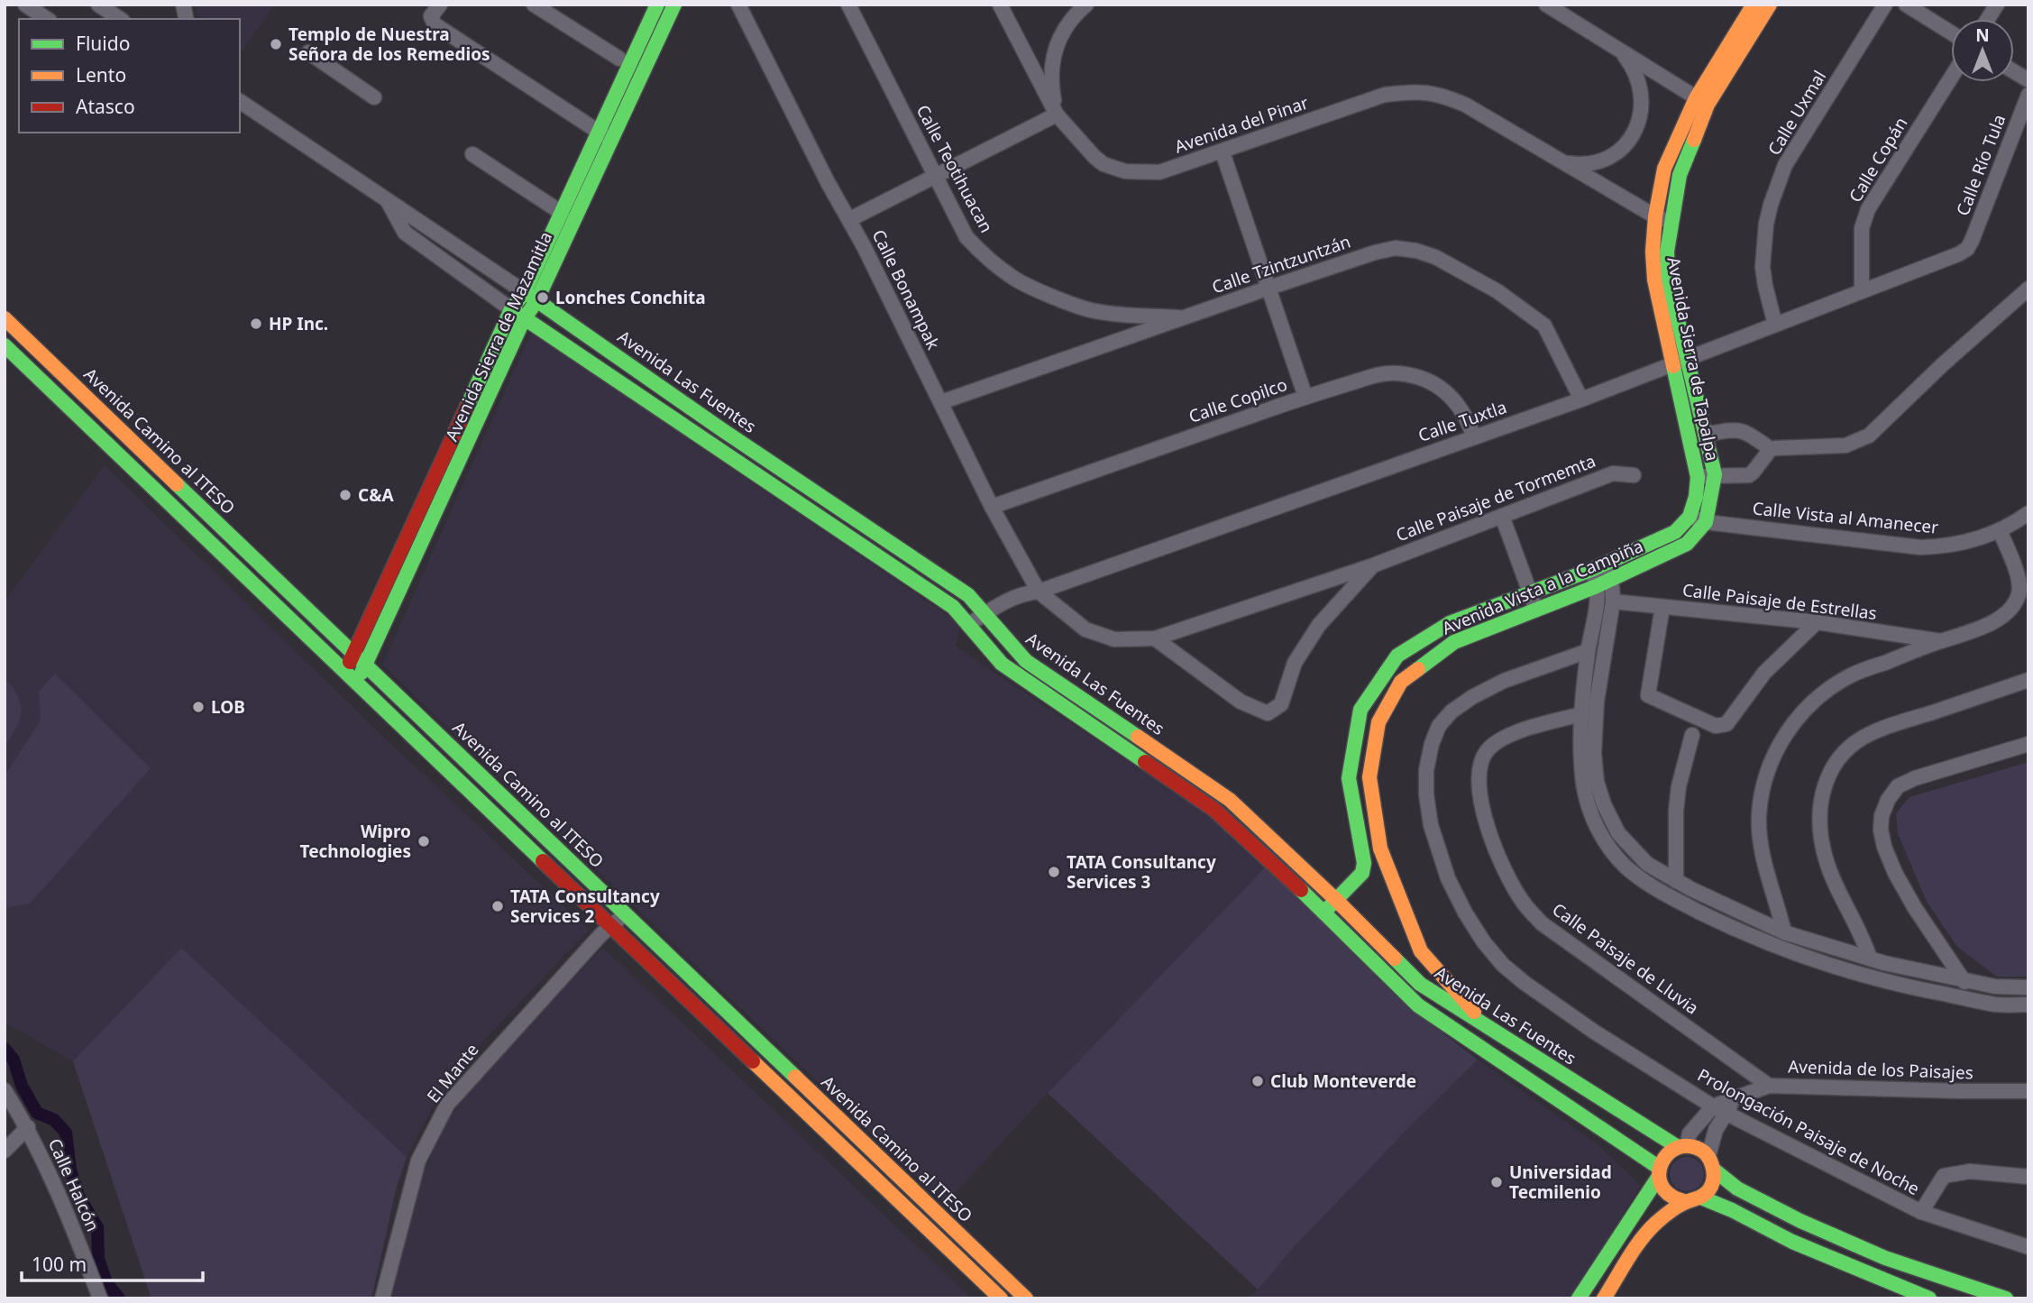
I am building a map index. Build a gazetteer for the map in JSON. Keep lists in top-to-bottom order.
{
  "streets": {
    "street": [
      "Calle Uxmal",
      "Avenida del Pinar",
      "Calle Copán",
      "Calle Río Tula",
      "Calle Teotihuacan",
      "Calle Tzintzuntzán",
      "Calle Bonampak",
      "Avenida Sierra de Mazamitla",
      "Avenida Sierra de Tapalpa",
      "Avenida Las Fuentes",
      "Calle Copilco",
      "Calle Tuxtla",
      "Avenida Camino al ITESO",
      "Calle Paisaje de Tormemta",
      "Calle Vista al Amanecer",
      "Avenida Vista a la Campiña",
      "Calle Paisaje de Estrellas",
      "Calle Paisaje de Lluvia",
      "Avenida de los Paisajes",
      "El Mante",
      "Prolongación Paisaje de Noche",
      "Calle Halcón"
    ]
  },
  "crossings": [
    ["Calle Uxmal", "Calle Tuxtla"],
    ["Avenida del Pinar", "Avenida Sierra de Tapalpa"],
    ["Calle Copán", "Calle Tuxtla"],
    ["Calle Río Tula", "Calle Tuxtla"],
    ["Calle Teotihuacan", "Calle Tzintzuntzán"],
    ["Calle Tzintzuntzán", "Calle Bonampak"],
    ["Calle Tzintzuntzán", "Calle Tuxtla"],
    ["Calle Bonampak", "Calle Copilco"],
    ["Calle Bonampak", "Calle Tuxtla"],
    ["Calle Bonampak", "Calle Paisaje de Tormemta"],
    ["Avenida Sierra de Mazamitla", "Avenida Las Fuentes"],
    ["Avenida Sierra de Mazamitla", "Avenida Camino al ITESO"],
    ["Avenida Sierra de Tapalpa", "Calle Tuxtla"],
    ["Avenida Sierra de Tapalpa", "Calle Vista al Amanecer"],
    ["Avenida Sierra de Tapalpa", "Avenida Vista a la Campiña"],
    ["Avenida Las Fuentes", "Calle Tuxtla"],
    ["Avenida Las Fuentes", "Avenida Vista a la Campiña"],
    ["Avenida Las Fuentes", "Avenida de los Paisajes"],
    ["Calle Copilco", "Calle Tuxtla"],
    ["Calle Tuxtla", "Calle Paisaje de Tormemta"],
    ["Avenida Camino al ITESO", "El Mante"],
    ["Calle Vista al Amanecer", "Avenida Vista a la Campiña"],
    ["Calle Paisaje de Lluvia", "Avenida de los Paisajes"],
    ["Avenida de los Paisajes", "Prolongación Paisaje de Noche"]
  ],
  "places": [
    "Templo de Nuestra Señora de los Remedios",
    "Lonches Conchita",
    "HP Inc.",
    "C&A",
    "LOB",
    "Wipro Technologies",
    "TATA Consultancy Services 3",
    "TATA Consultancy Services 2",
    "Club Monteverde",
    "Universidad Tecmilenio"
  ],
  "legend": ["Fluido", "Lento", "Atasco"],
  "scale_bar": "100 m",
  "north": "top"
}
